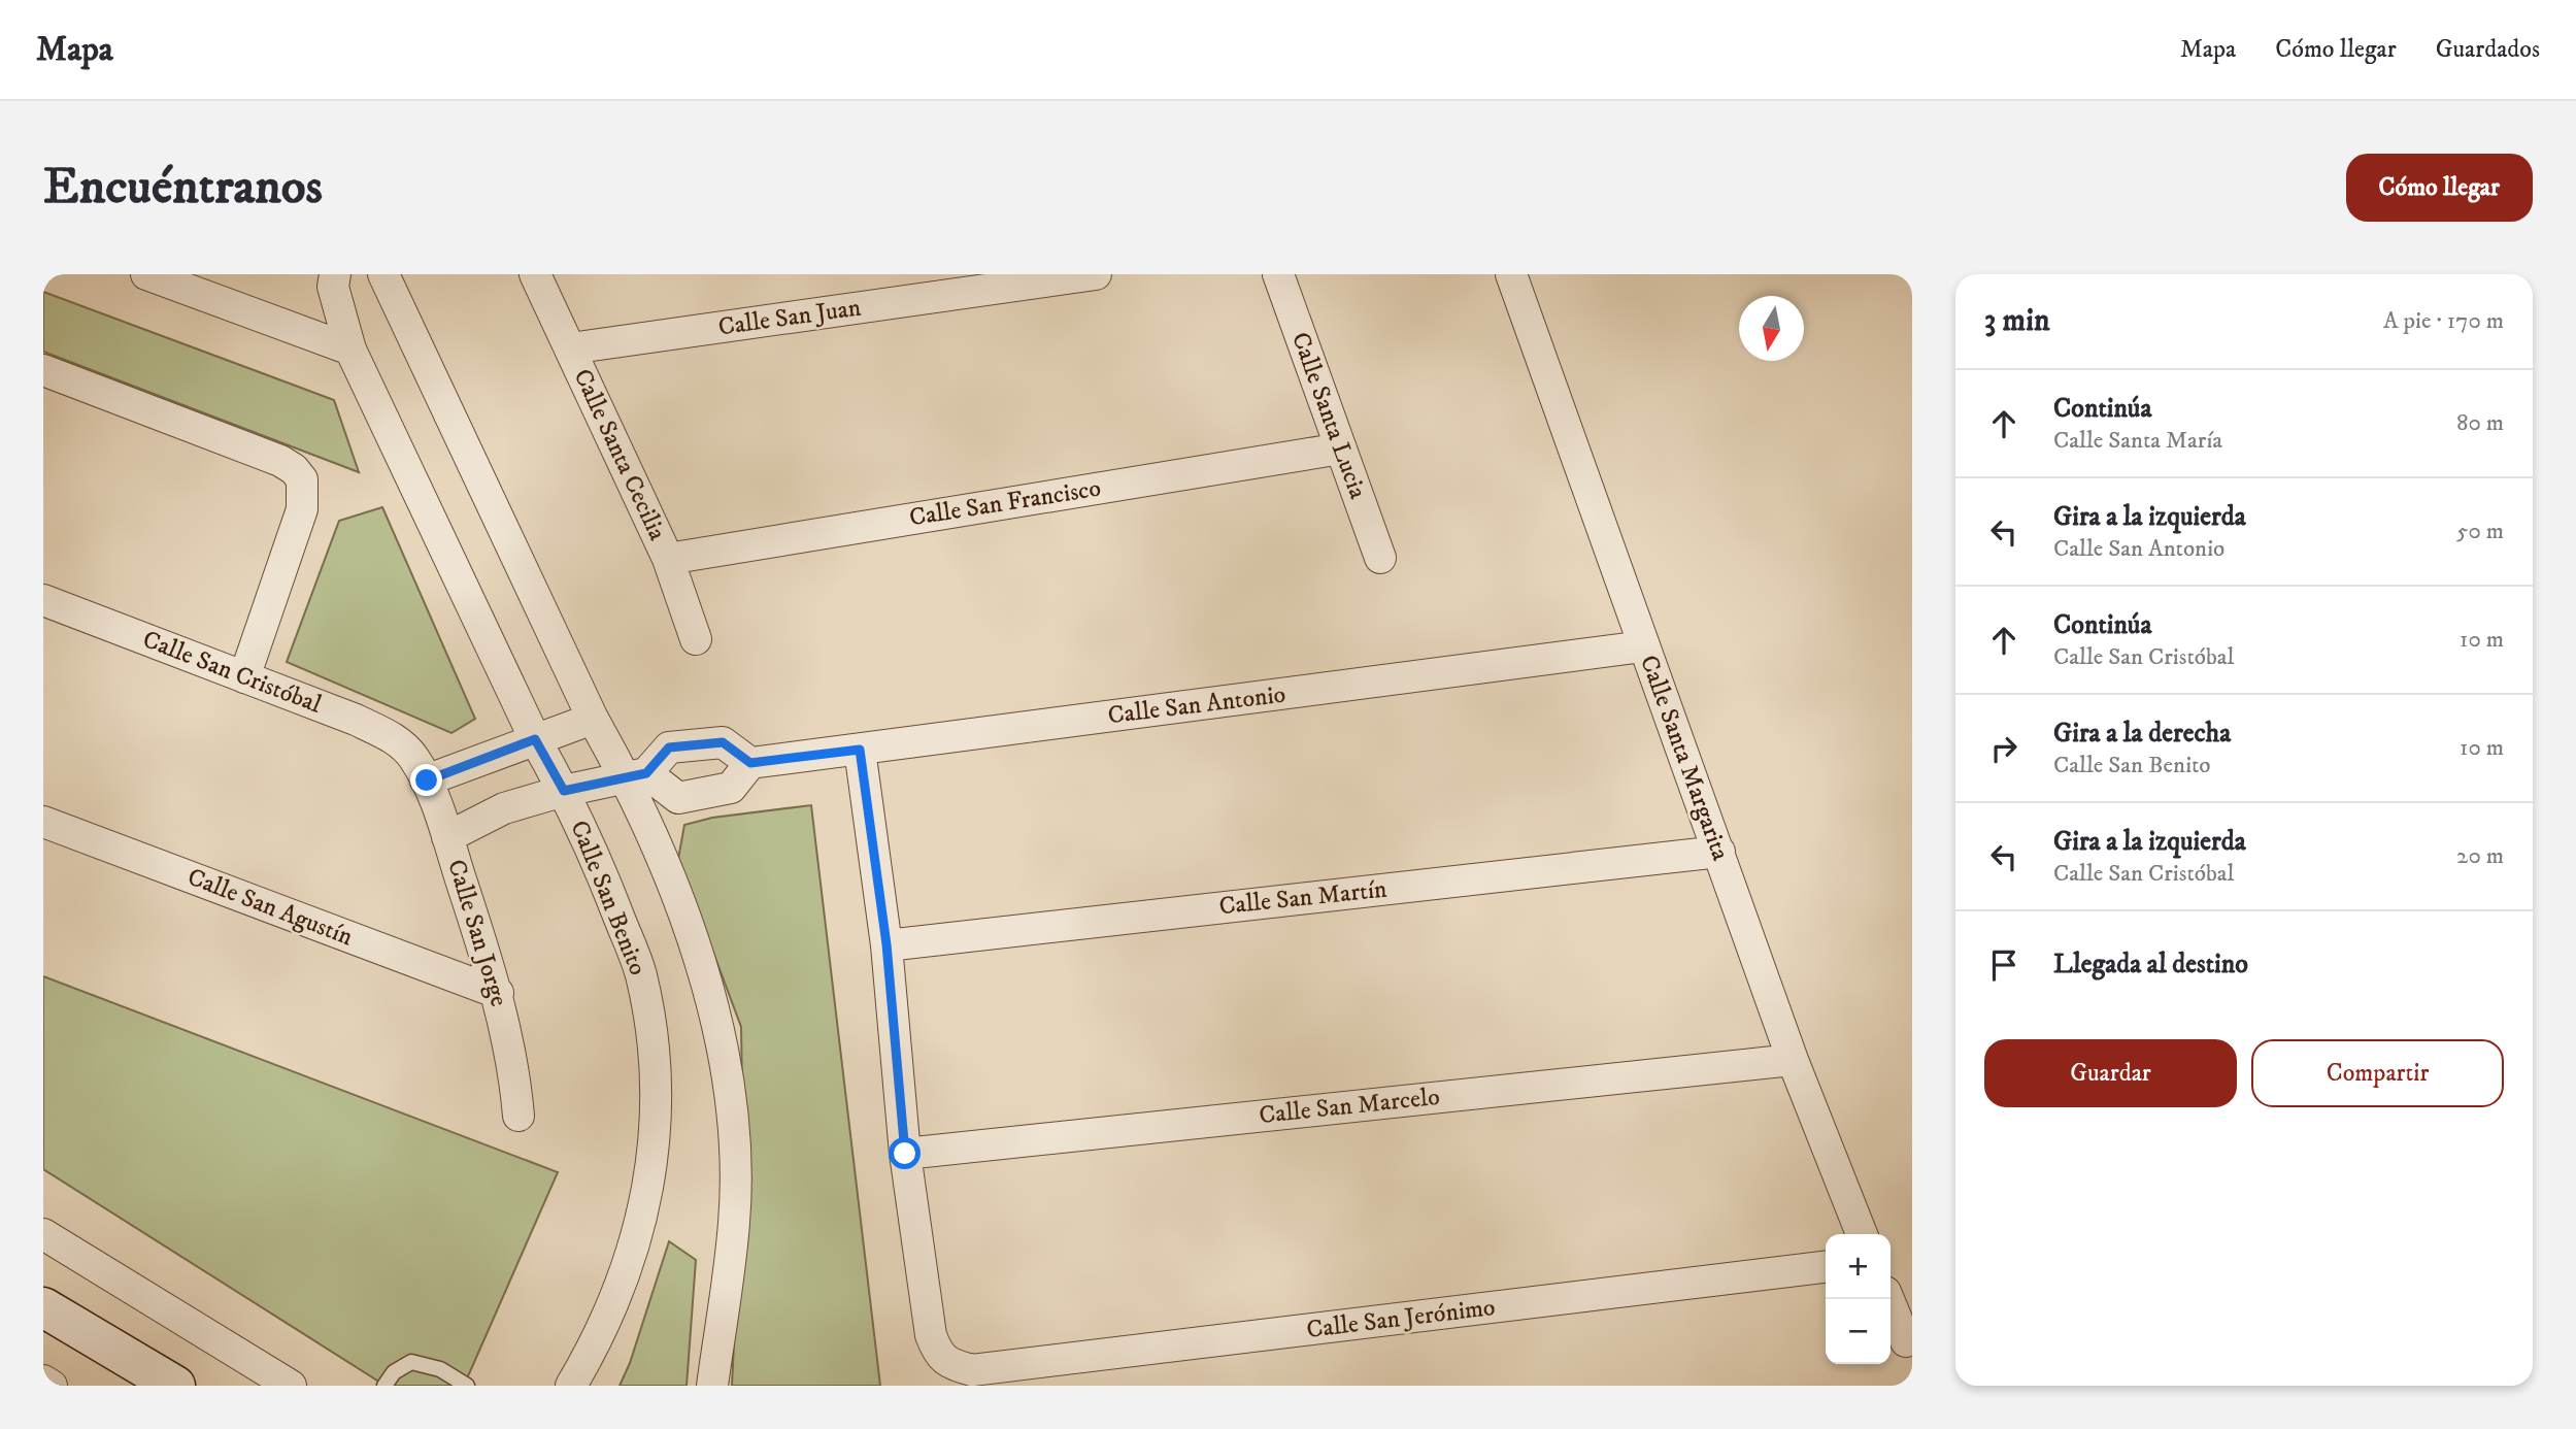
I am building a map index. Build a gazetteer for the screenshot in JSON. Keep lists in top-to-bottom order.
{
  "streets": {
    "street": [
      "Calle San Juan",
      "Calle Santa Lucia",
      "Calle Santa Cecilia",
      "Calle San Francisco",
      "Calle San Cristóbal",
      "Calle San Antonio",
      "Calle Santa Margarita",
      "Calle San Benito",
      "Calle San Martín",
      "Calle San Agustín",
      "Calle San Jorge",
      "Calle San Marcelo",
      "Calle San Jerónimo"
    ]
  },
  "crossings": [
    ["Calle San Juan", "Calle Santa Cecilia"],
    ["Calle Santa Lucia", "Calle San Francisco"],
    ["Calle Santa Cecilia", "Calle San Francisco"],
    ["Calle San Cristóbal", "Calle San Jorge"],
    ["Calle San Antonio", "Calle Santa Margarita"],
    ["Calle Santa Margarita", "Calle San Martín"],
    ["Calle Santa Margarita", "Calle San Marcelo"],
    ["Calle San Agustín", "Calle San Jorge"],
    ["Calle San Marcelo", "Calle San Jerónimo"]
  ],
  "north": "bottom",
  "page": {
    "header": "Mapa",
    "nav": ["Mapa", "Cómo llegar", "Guardados"],
    "buttons": [
      "Cómo llegar",
      ["Guardar", "Compartir"]
    ],
    "title": "Encuéntranos",
    "heading": ["3 min", "A pie · 170 m"],
    "list": [
      ["Continúa", "Calle Santa María", "80 m"],
      ["Gira a la izquierda", "Calle San Antonio", "50 m"],
      ["Continúa", "Calle San Cristóbal", "10 m"],
      ["Gira a la derecha", "Calle San Benito", "10 m"],
      ["Gira a la izquierda", "Calle San Cristóbal", "20 m"],
      "Llegada al destino"
    ],
    "map_buttons": ["+", "−"]
  }
}
